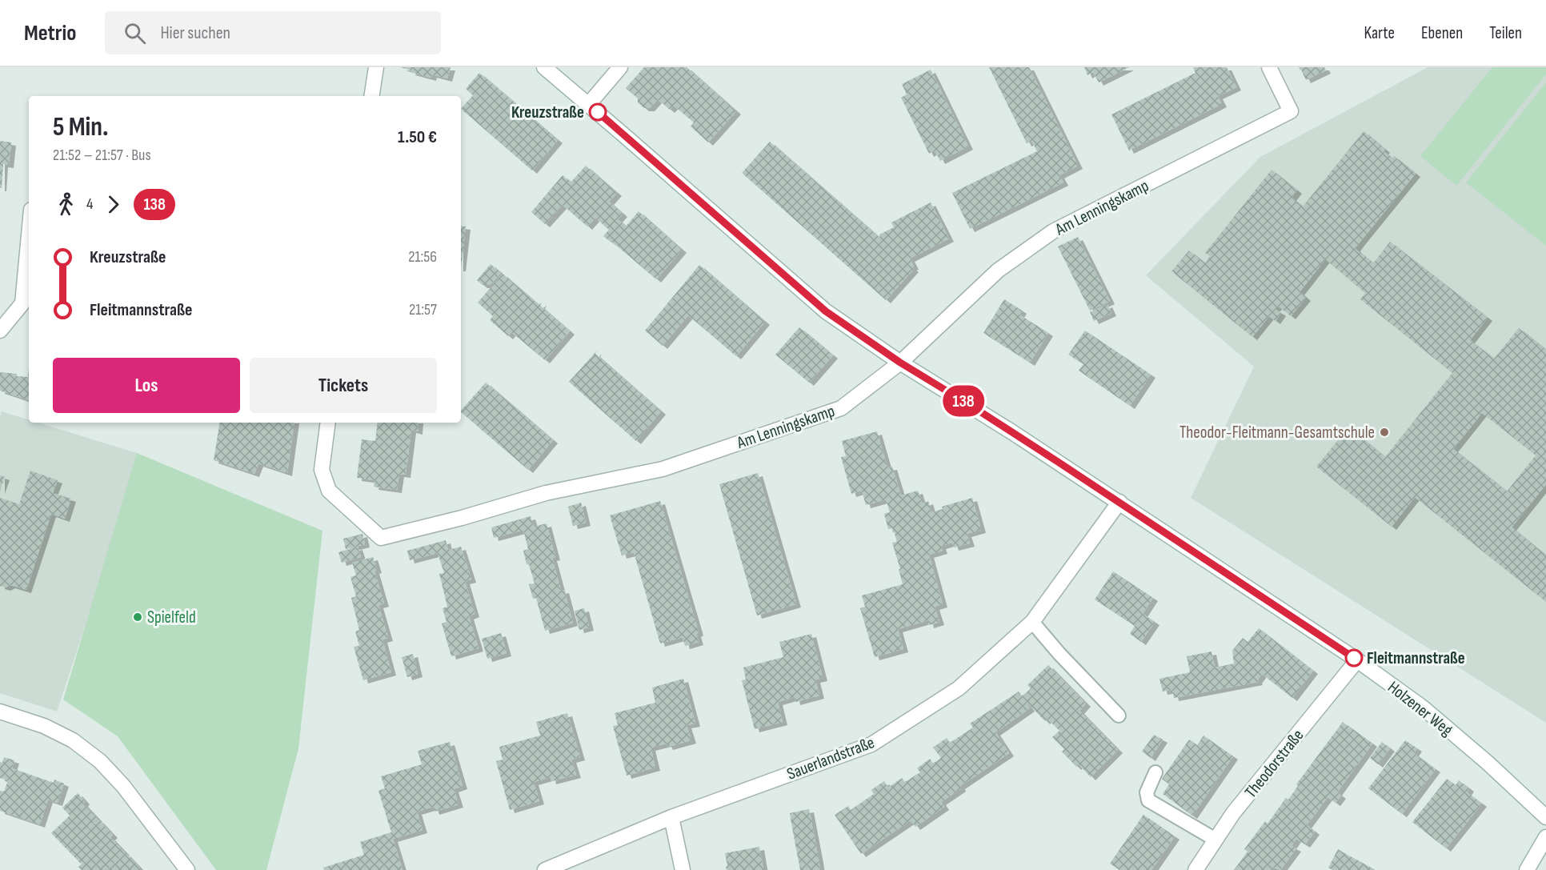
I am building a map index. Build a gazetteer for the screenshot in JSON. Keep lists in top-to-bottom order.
{
  "streets": {
    "street": [
      "Am Lenningskamp",
      "Holzener Weg",
      "Sauerlandstraße",
      "Theodorstraße"
    ]
  },
  "crossings": [
    ["Am Lenningskamp", "Holzener Weg"],
    ["Holzener Weg", "Sauerlandstraße"],
    ["Holzener Weg", "Theodorstraße"]
  ],
  "places": [
    "Kreuzstraße",
    "Theodor-Fleitmann-Gesamtschule",
    "Spielfeld",
    "Fleitmannstraße"
  ],
  "lines": ["bus line 138"],
  "page": {
    "header": "Metrio",
    "search": "Hier suchen",
    "nav": ["Karte", "Ebenen", "Teilen"],
    "on_map": "138",
    "heading": ["5 Min.", "21:52 – 21:57 · Bus", "1.50 €"],
    "legs": ["4", "138"],
    "list": [
      {
        "name": "Kreuzstraße",
        "value": "21:56"
      },
      {
        "name": "Fleitmannstraße",
        "value": "21:57"
      }
    ],
    "buttons": ["Los", "Tickets"]
  }
}
